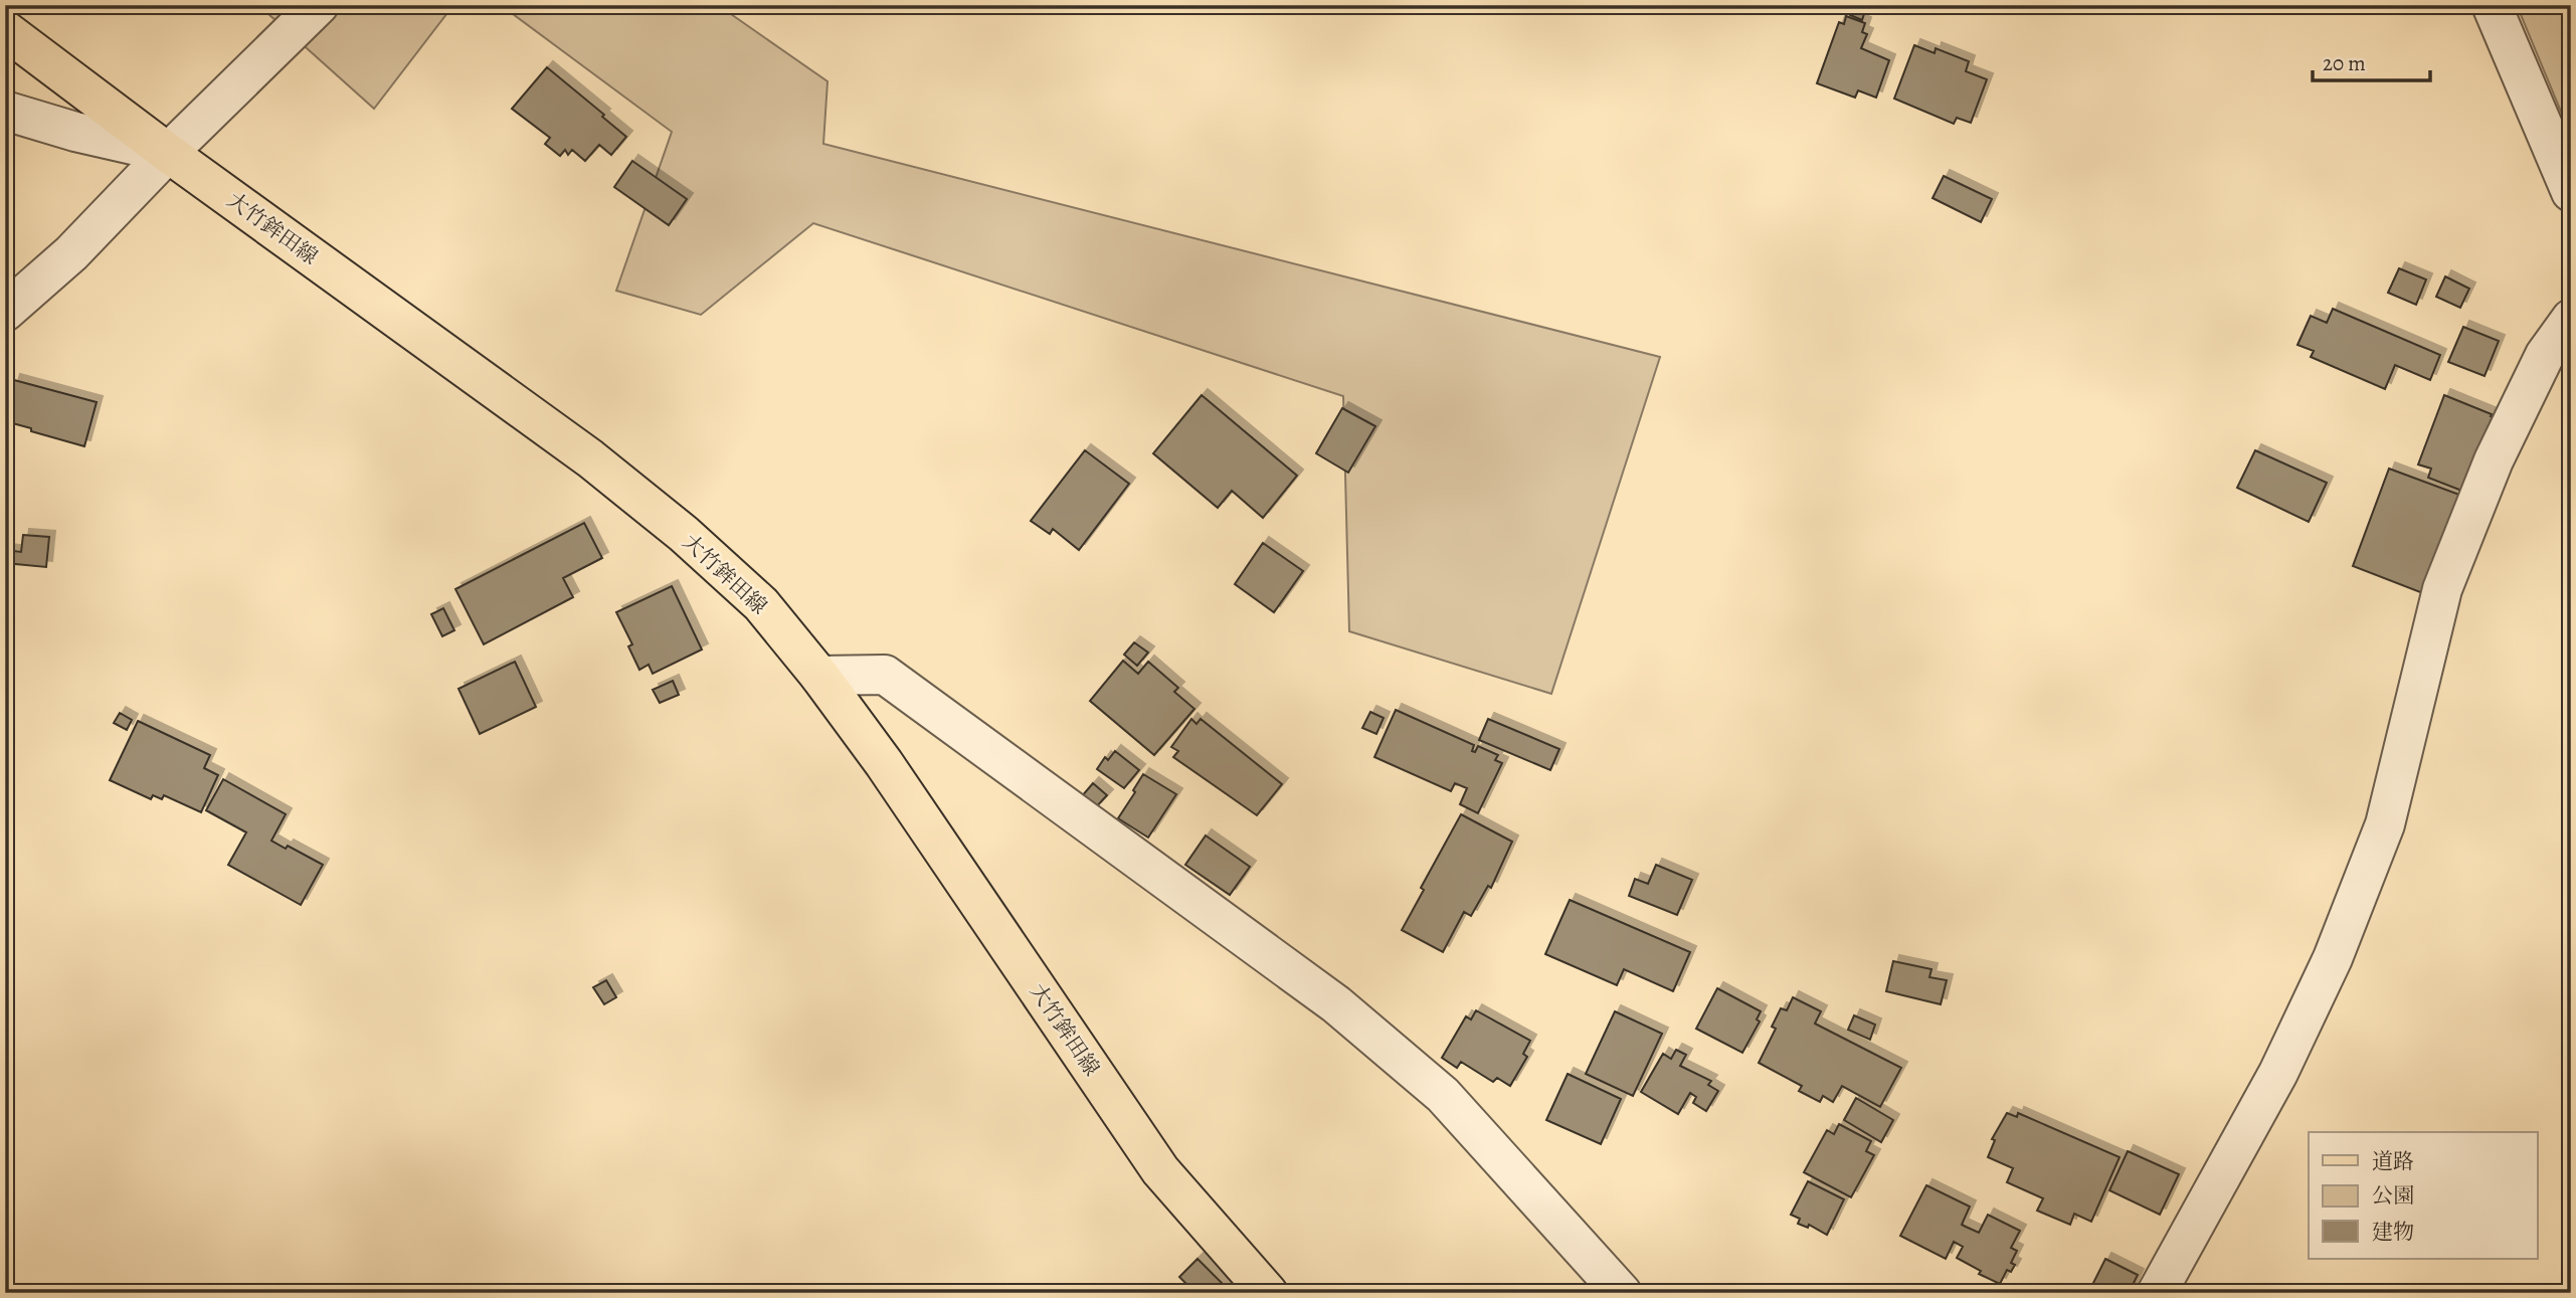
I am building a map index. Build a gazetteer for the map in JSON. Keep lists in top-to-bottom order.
{
  "streets": {
    "main road": ["大竹鉾田線"]
  },
  "legend": ["道路", "公園", "建物"],
  "scale_bar": "20 m"
}
